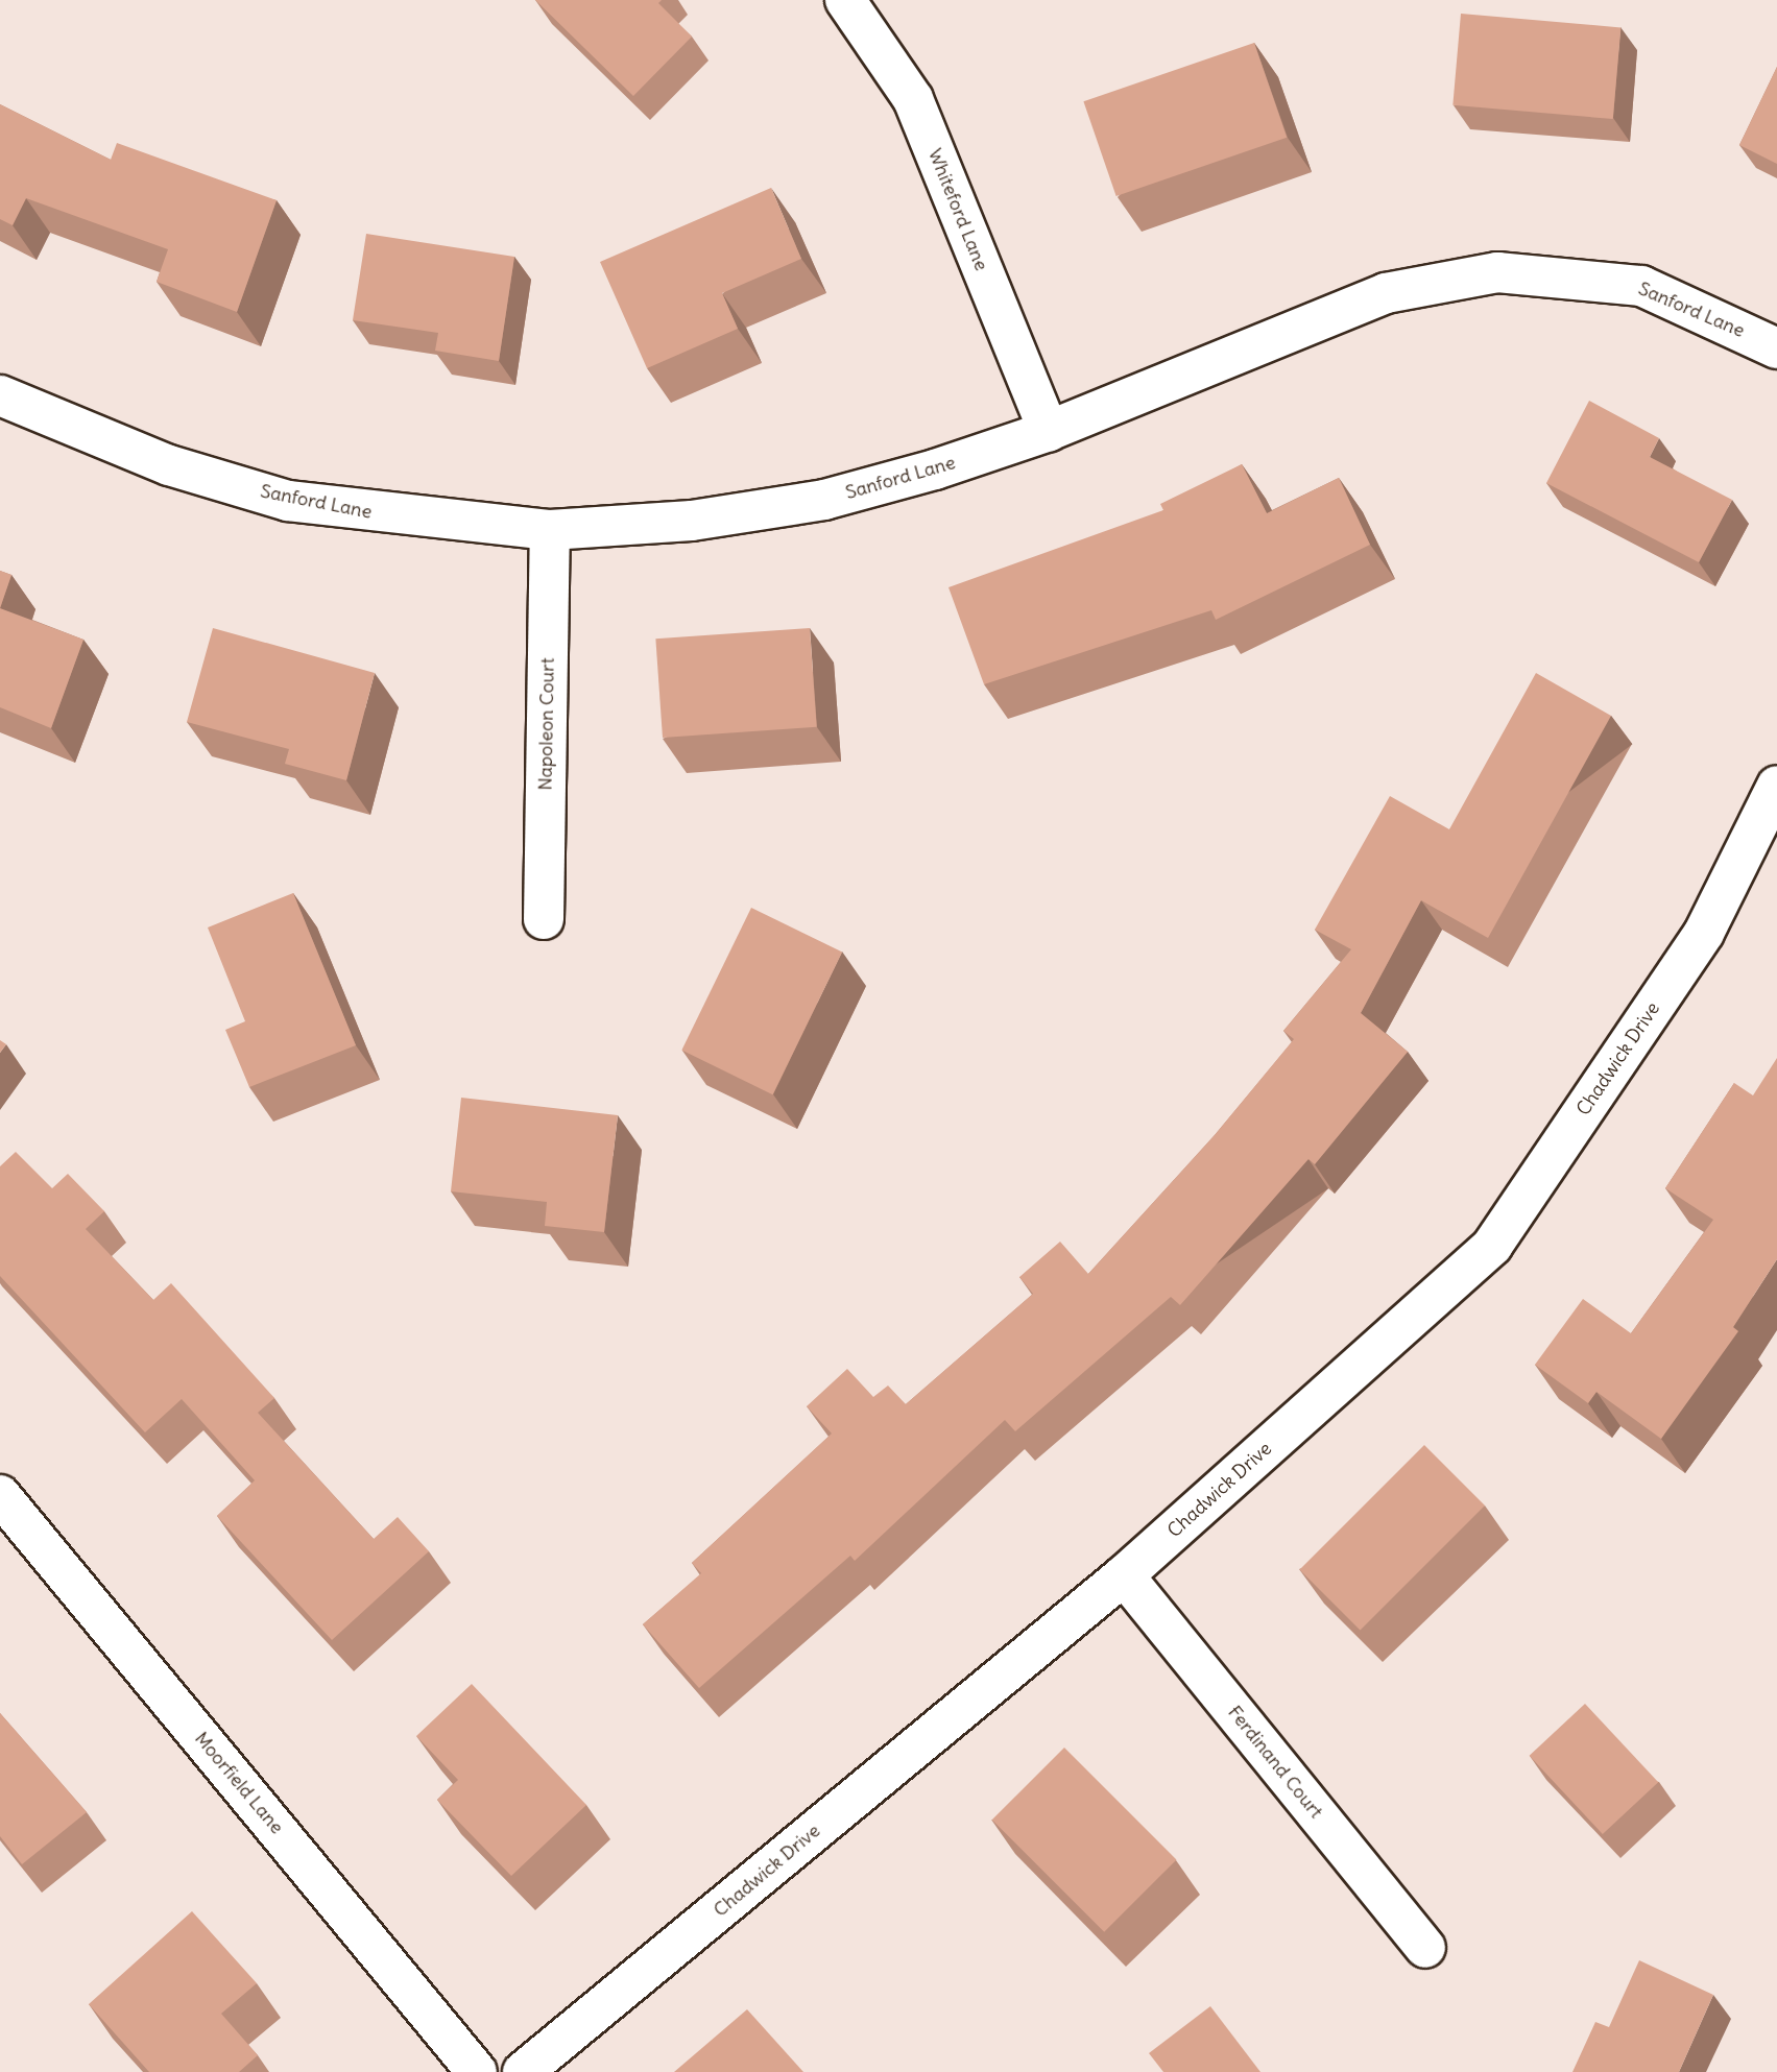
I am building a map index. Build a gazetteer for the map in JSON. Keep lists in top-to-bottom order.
{
  "streets": {
    "street": [
      "Whiteford Lane",
      "Sanford Lane",
      "Napoleon Court",
      "Chadwick Drive",
      "Ferdinand Court",
      "Moorfield Lane"
    ]
  },
  "crossings": [
    ["Whiteford Lane", "Sanford Lane"],
    ["Sanford Lane", "Napoleon Court"],
    ["Chadwick Drive", "Ferdinand Court"]
  ]
}
